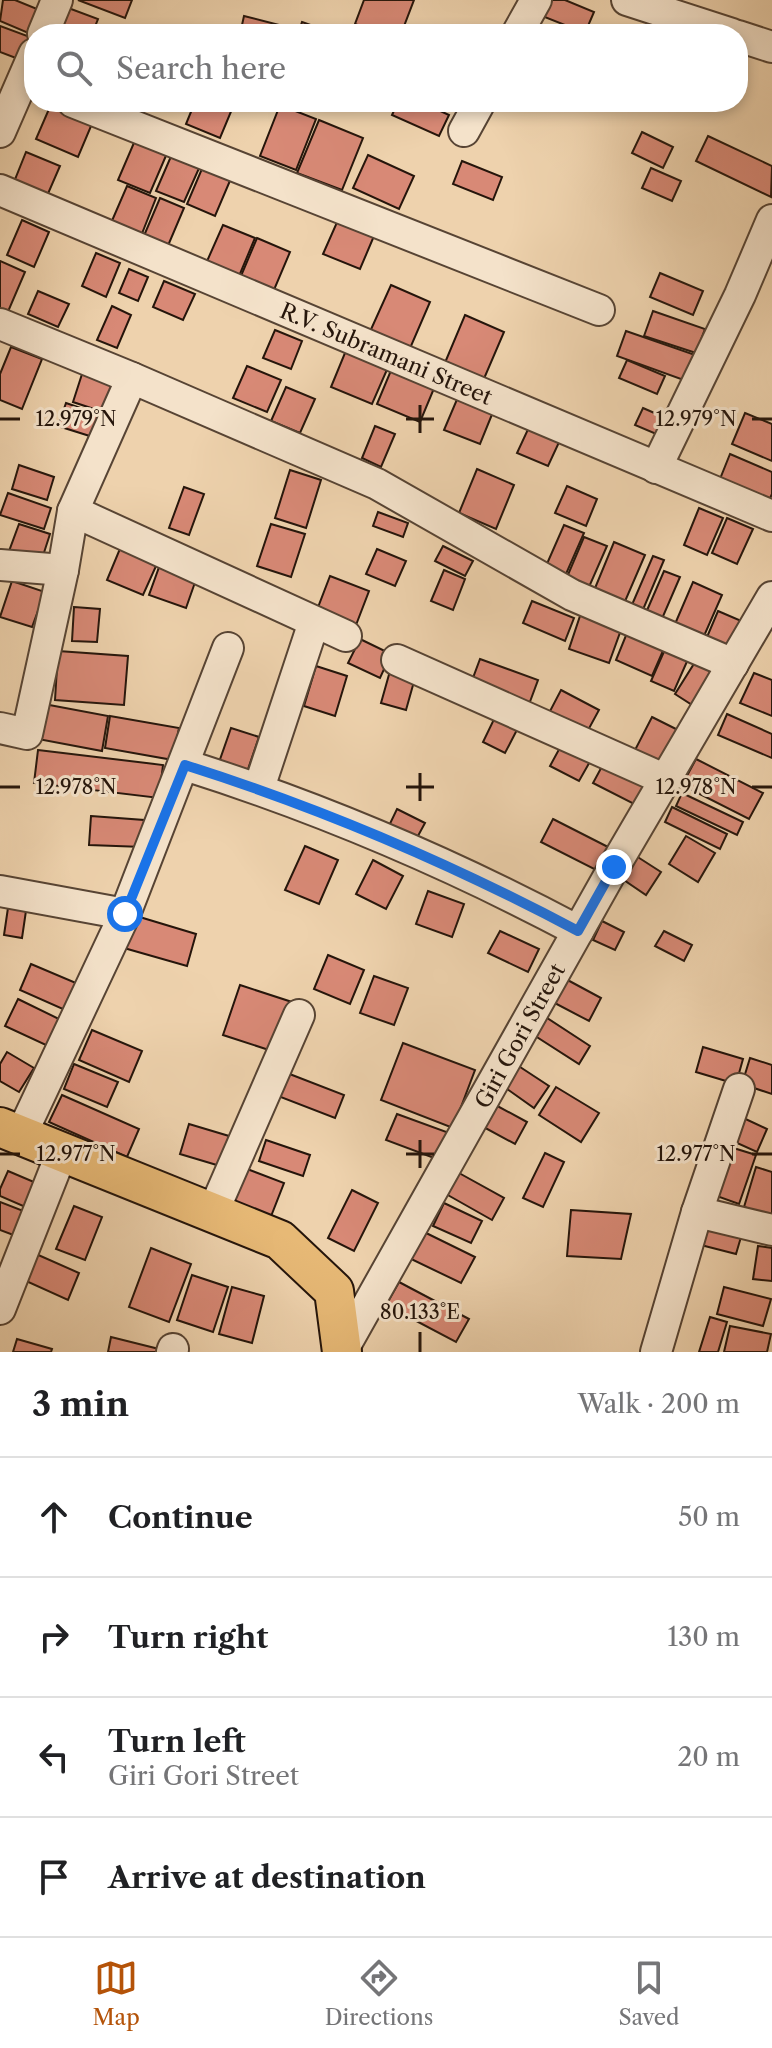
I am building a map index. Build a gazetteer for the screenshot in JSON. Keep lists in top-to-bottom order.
{
  "streets": {
    "street": ["R.V. Subramani Street", "Giri Gori Street"]
  },
  "page": {
    "search": "Search here",
    "heading": ["3 min", "Walk · 200 m"],
    "list": [
      ["Continue", "50 m"],
      ["Turn right", "130 m"],
      ["Turn left", "Giri Gori Street", "20 m"],
      "Arrive at destination"
    ],
    "nav": ["Map", "Directions", "Saved"]
  },
  "coordinates": [
    "12.979°N",
    "12.978°N",
    "12.977°N",
    "80.133°E"
  ]
}
